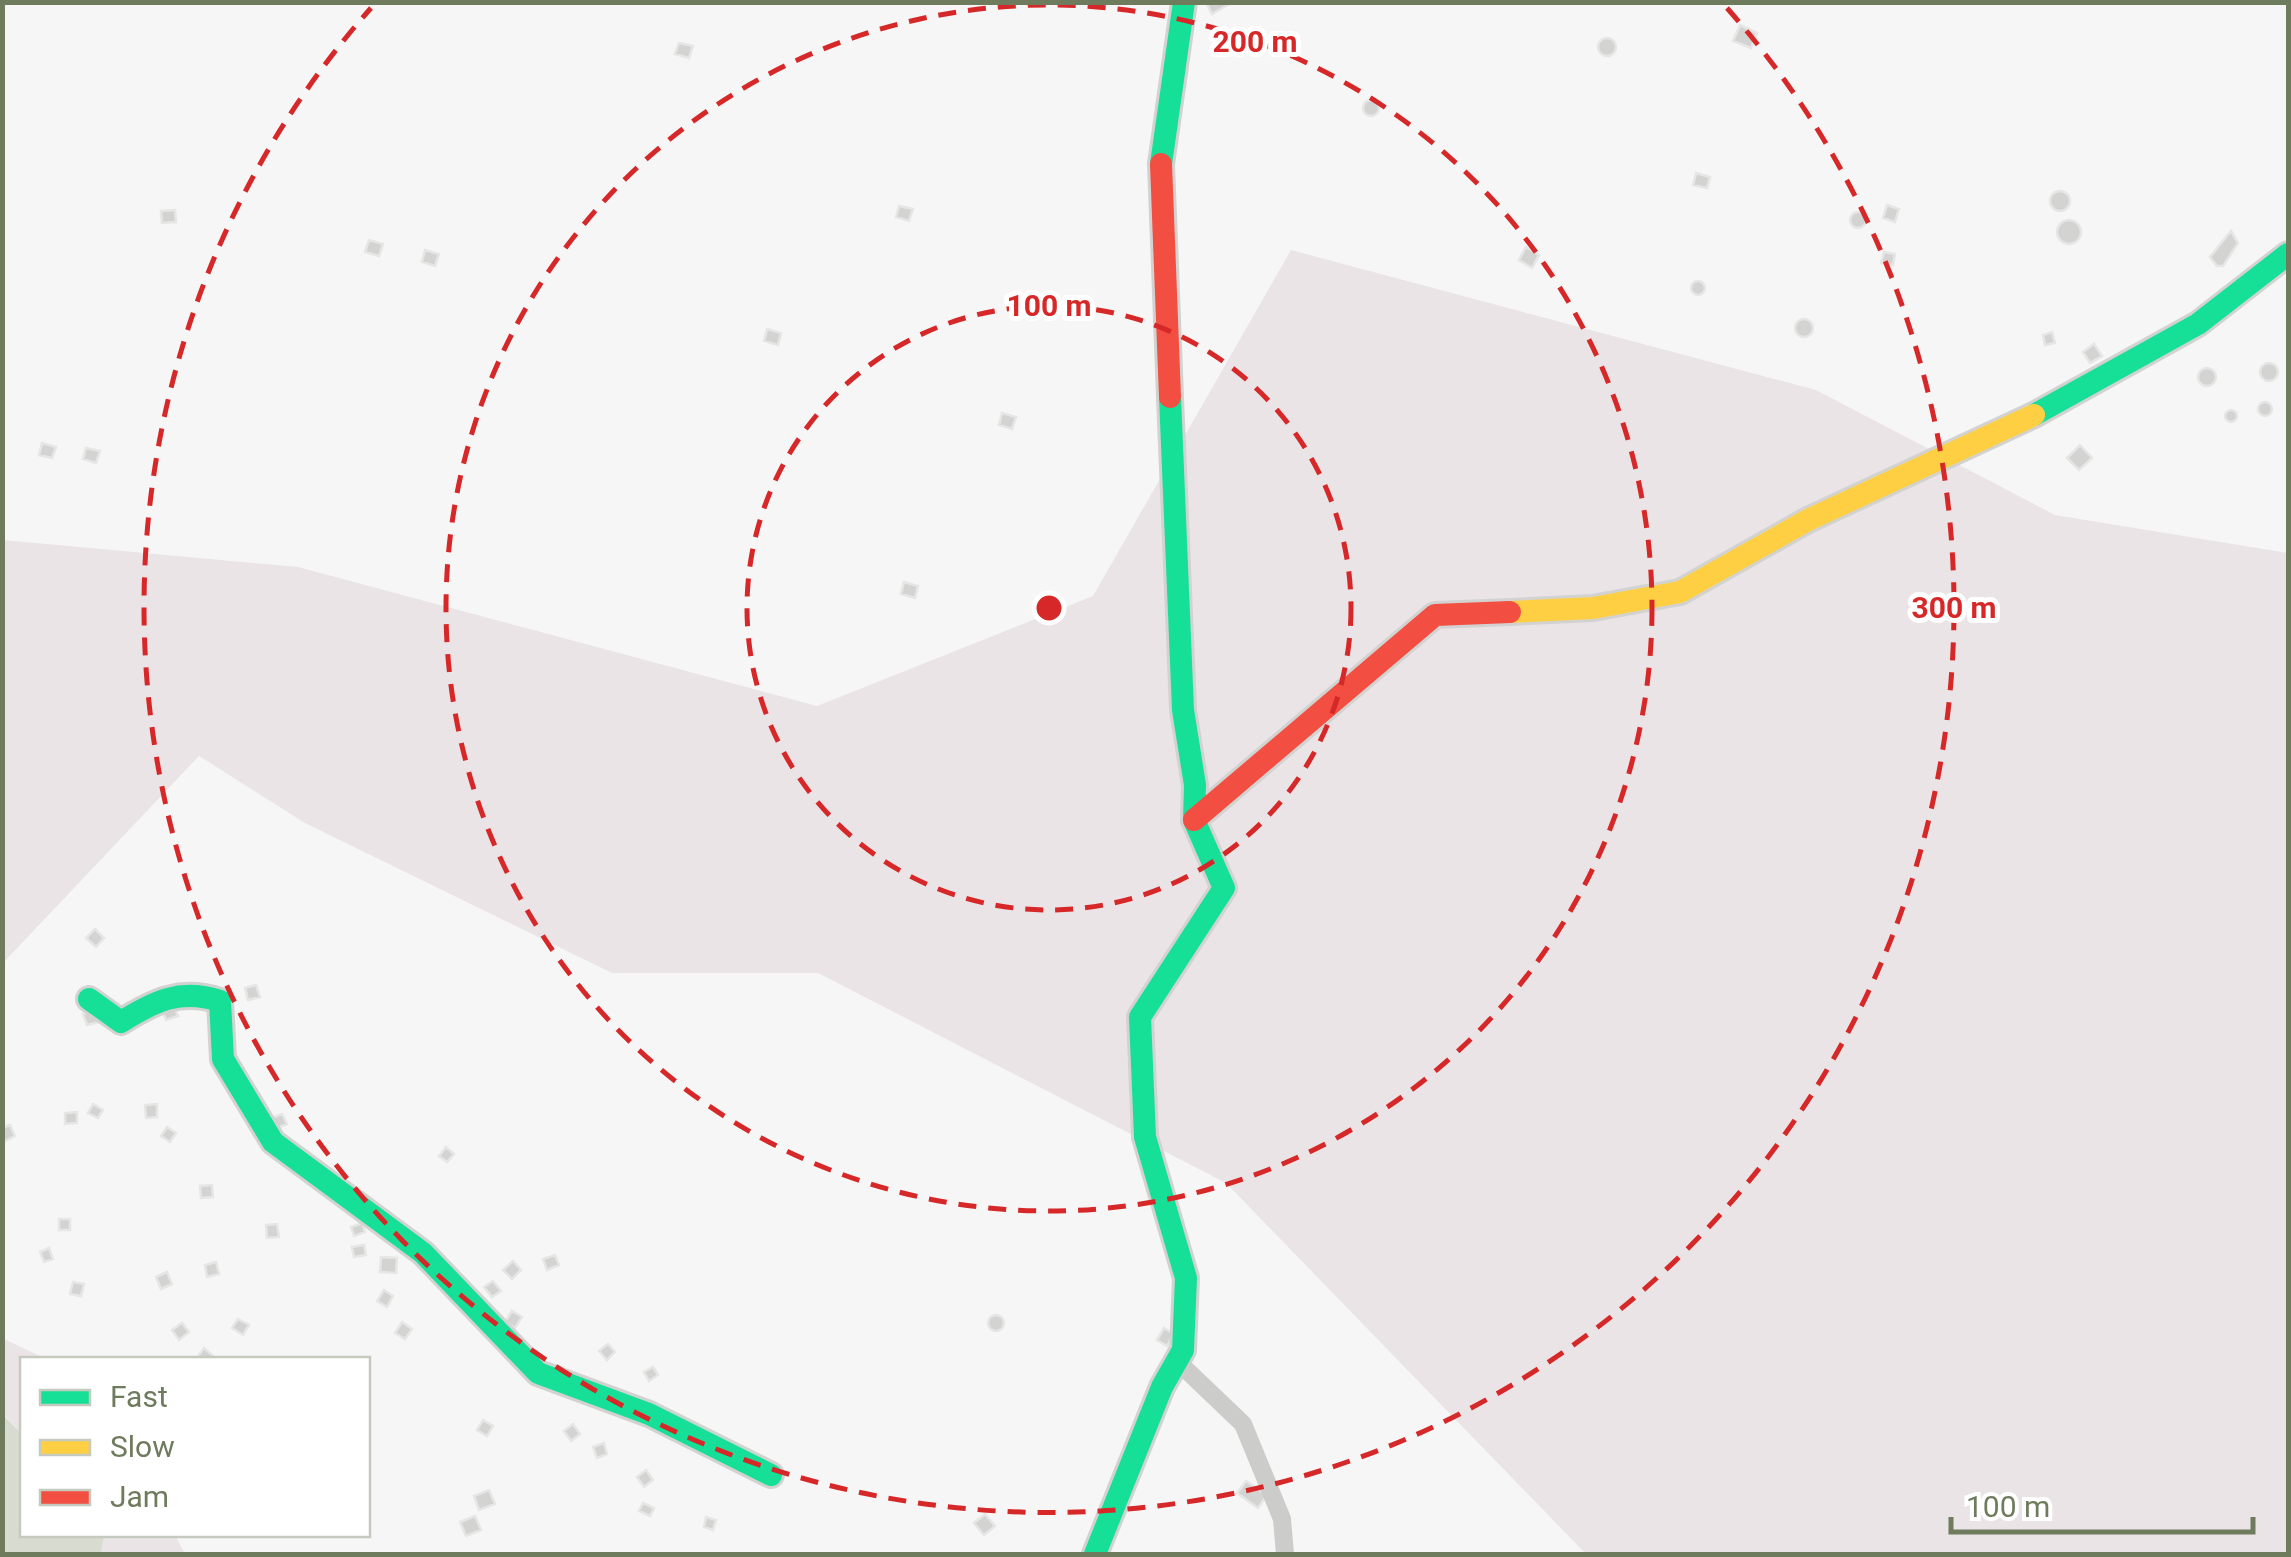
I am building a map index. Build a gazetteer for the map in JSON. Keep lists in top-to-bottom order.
{
  "legend": ["Fast", "Slow", "Jam"],
  "scale_bar": "100 m",
  "rings": ["200 m", "100 m", "300 m"]
}
